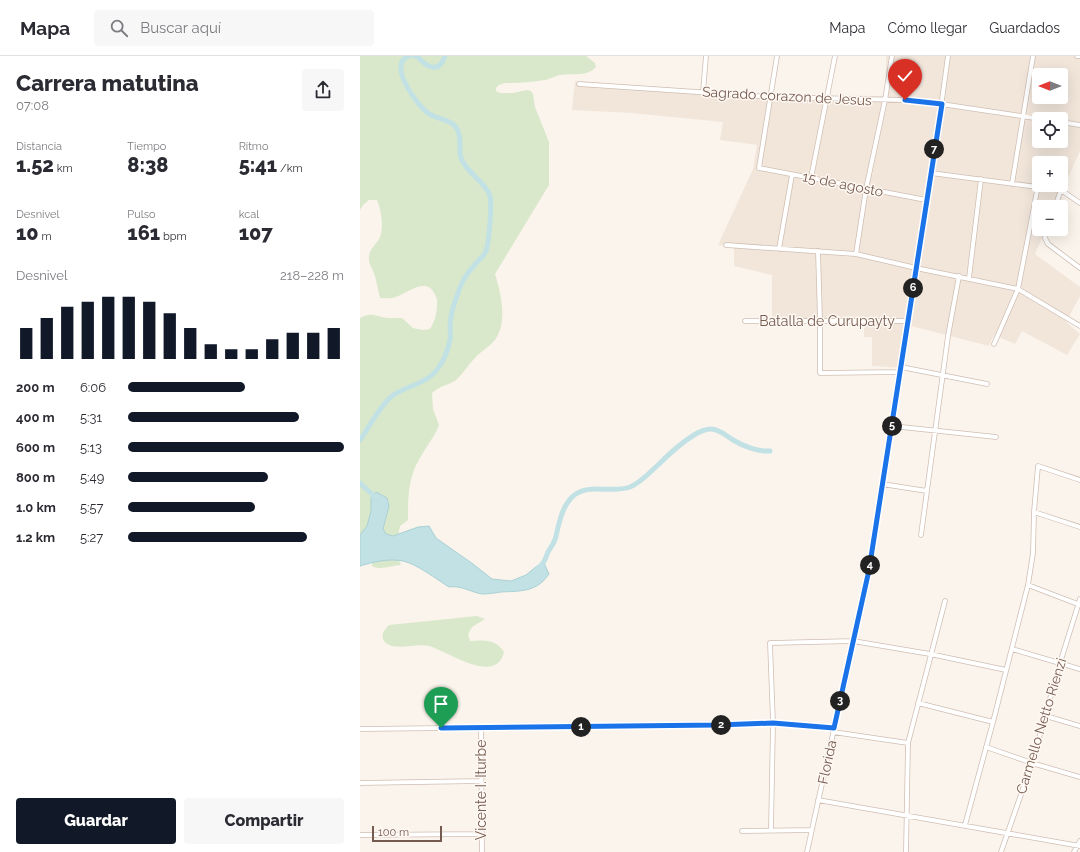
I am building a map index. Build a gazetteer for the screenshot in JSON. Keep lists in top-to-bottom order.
{
  "streets": {
    "street": [
      "Sagrado corazon de Jesus",
      "15 de agosto",
      "Batalla de Curupayty",
      "Carmello Netto Rienzi",
      "Florida",
      "Vicente I. Iturbe"
    ]
  },
  "crossings": [
    ["Sagrado corazon de Jesus", "15 de agosto"],
    ["Sagrado corazon de Jesus", "Florida"],
    ["15 de agosto", "Florida"],
    ["Batalla de Curupayty", "Florida"]
  ],
  "scale_bar": "100 m",
  "north": "left",
  "page": {
    "header": "Mapa",
    "search": "Buscar aquí",
    "nav": ["Mapa", "Cómo llegar", "Guardados"],
    "heading": ["Carrera matutina", "07:08"],
    "map_buttons": ["+", "−"],
    "stats": [
      ["Distancia", "1.52 km"],
      ["Tiempo", "8:38"],
      ["Ritmo", "5:41 /km"],
      ["Desnivel", "10 m"],
      ["Pulso", "161 bpm"],
      ["kcal", "107"]
    ],
    "pins": [
      "7",
      "6",
      "5",
      "4",
      "3",
      "2",
      "1"
    ],
    "chart": ["Desnivel", "218–228 m"],
    "list": [
      {
        "name": "200 m",
        "note": "6:06"
      },
      {
        "name": "400 m",
        "note": "5:31"
      },
      {
        "name": "600 m",
        "note": "5:13"
      },
      {
        "name": "800 m",
        "note": "5:49"
      },
      {
        "name": "1.0 km",
        "note": "5:57"
      },
      {
        "name": "1.2 km",
        "note": "5:27"
      }
    ],
    "buttons": ["Guardar", "Compartir"],
    "scale": "100 m"
  }
}
